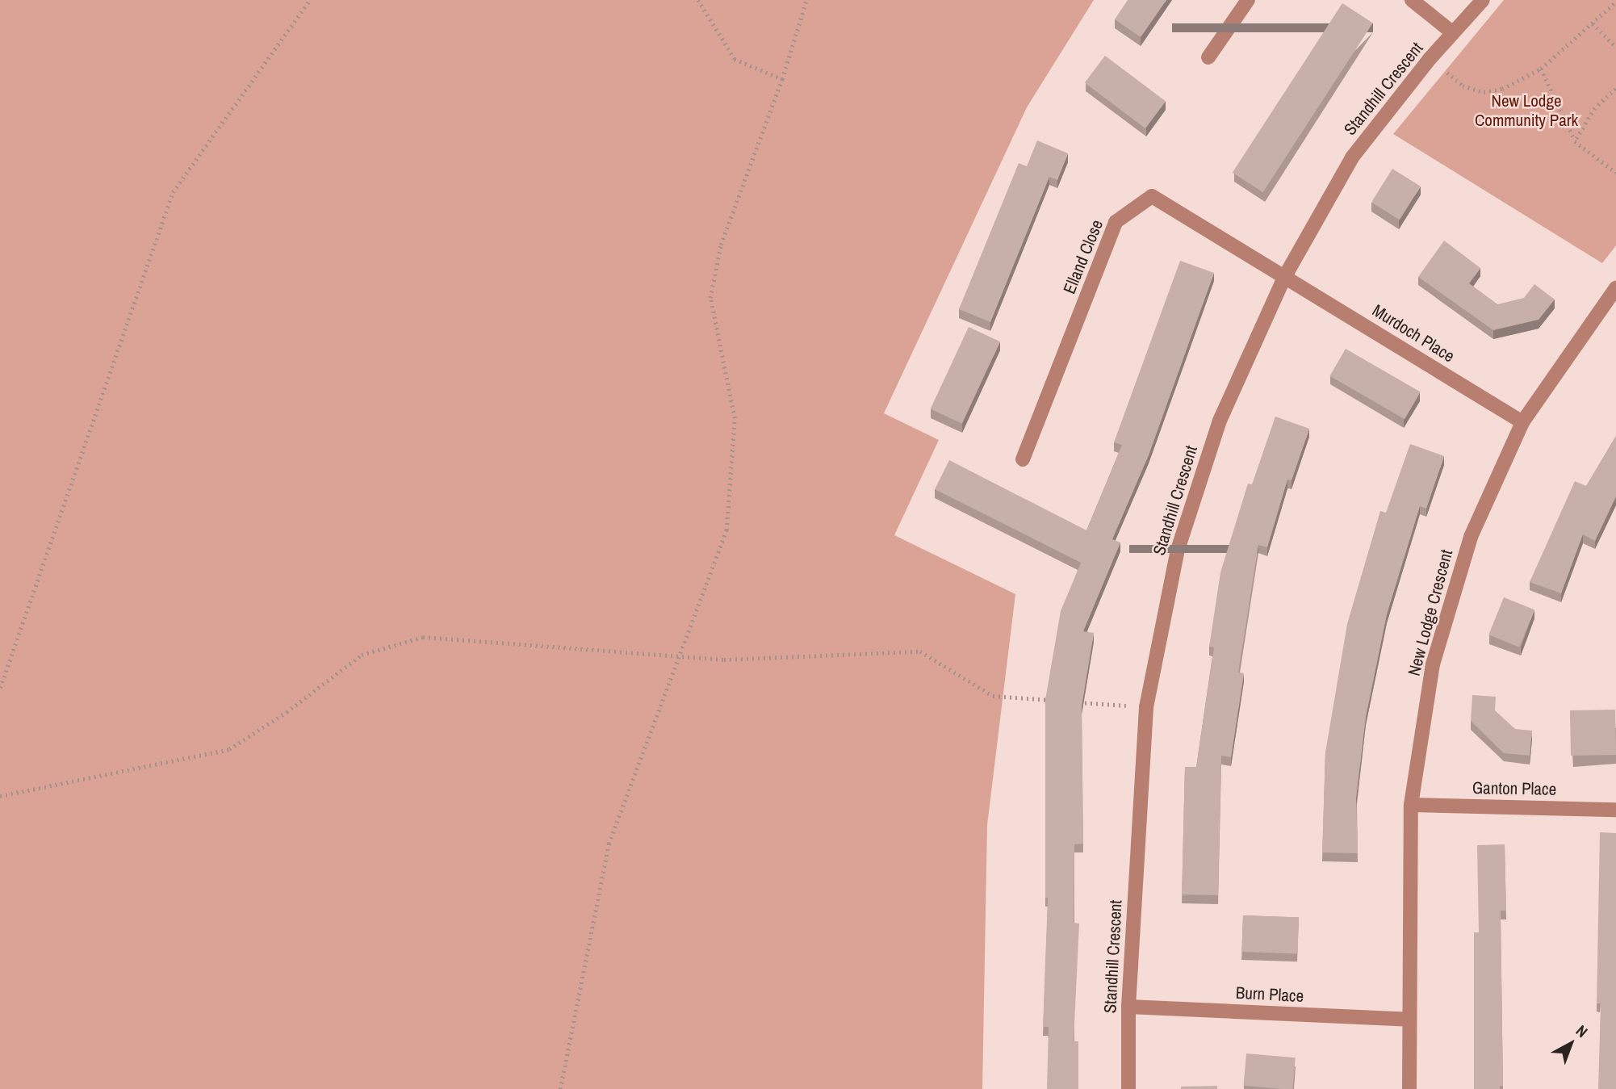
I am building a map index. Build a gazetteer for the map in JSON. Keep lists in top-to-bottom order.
{
  "streets": {
    "street": [
      "Standhill Crescent",
      "Elland Close",
      "Murdoch Place",
      "New Lodge Crescent",
      "Ganton Place",
      "Burn Place"
    ]
  },
  "crossings": [
    ["Standhill Crescent", "Elland Close"],
    ["Standhill Crescent", "Murdoch Place"],
    ["Standhill Crescent", "Burn Place"],
    ["Elland Close", "Murdoch Place"],
    ["Murdoch Place", "New Lodge Crescent"],
    ["New Lodge Crescent", "Ganton Place"],
    ["New Lodge Crescent", "Burn Place"]
  ],
  "parks": ["New Lodge Community Park"],
  "north": "top right"
}
